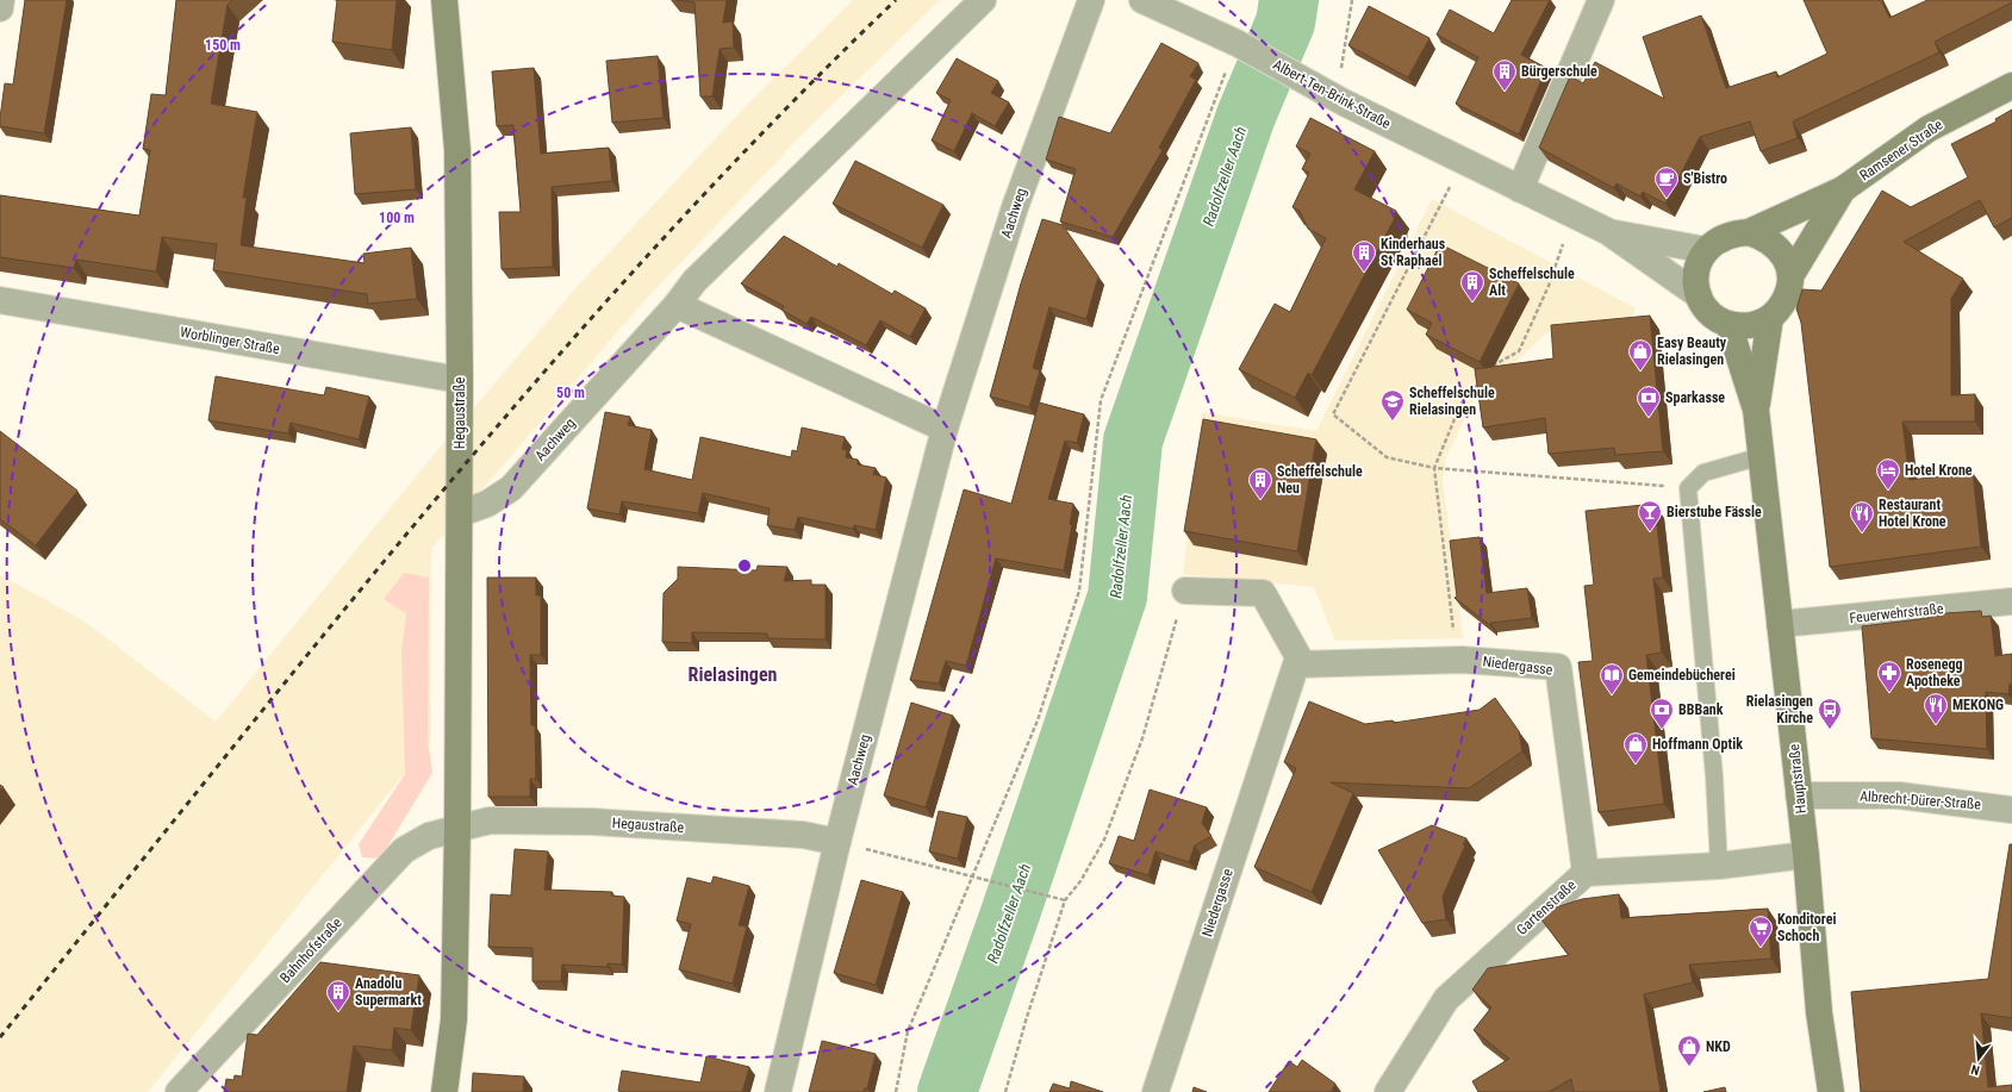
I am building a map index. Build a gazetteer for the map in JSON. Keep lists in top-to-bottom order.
{
  "streets": {
    "main road": ["Ramsener Straße", "Hegaustraße", "Hauptstraße"],
    "street": [
      "Albert-Ten-Brink-Straße",
      "Aachweg",
      "Worblinger Straße",
      "Feuerwehrstraße",
      "Niedergasse",
      "Albrecht-Dürer-Straße",
      "Gartenstraße",
      "Bahnhofstraße"
    ]
  },
  "crossings": [
    ["Albert-Ten-Brink-Straße", "Ramsener Straße"],
    ["Aachweg", "Hegaustraße"],
    ["Worblinger Straße", "Hegaustraße"],
    ["Hegaustraße", "Bahnhofstraße"],
    ["Feuerwehrstraße", "Hauptstraße"],
    ["Niedergasse", "Gartenstraße"],
    ["Hauptstraße", "Albrecht-Dürer-Straße"],
    ["Hauptstraße", "Gartenstraße"]
  ],
  "districts": ["Rielasingen"],
  "water": ["Radolfzeller Aach"],
  "places": {
    "building": [
      "Bürgerschule",
      "Kinderhaus St Raphael",
      "Scheffelschule Alt",
      "Scheffelschule Neu",
      "Anadolu Supermarkt"
    ],
    "cafe": ["S'Bistro"],
    "shop": ["Easy Beauty Rielasingen", "Hoffmann Optik", "NKD"],
    "bank": ["Sparkasse", "BBBank"],
    "school or university": ["Scheffelschule Rielasingen"],
    "hotel": ["Hotel Krone"],
    "bar": ["Bierstube Fässle"],
    "restaurant": ["Restaurant Hotel Krone", "MEKONG"],
    "pharmacy": ["Rosenegg Apotheke"],
    "library": ["Gemeindebücherei"],
    "bus stop": ["Rielasingen Kirche"],
    "supermarket": ["Konditorei Schoch"]
  },
  "north": "bottom",
  "rings": ["150 m", "100 m", "50 m"]
}
